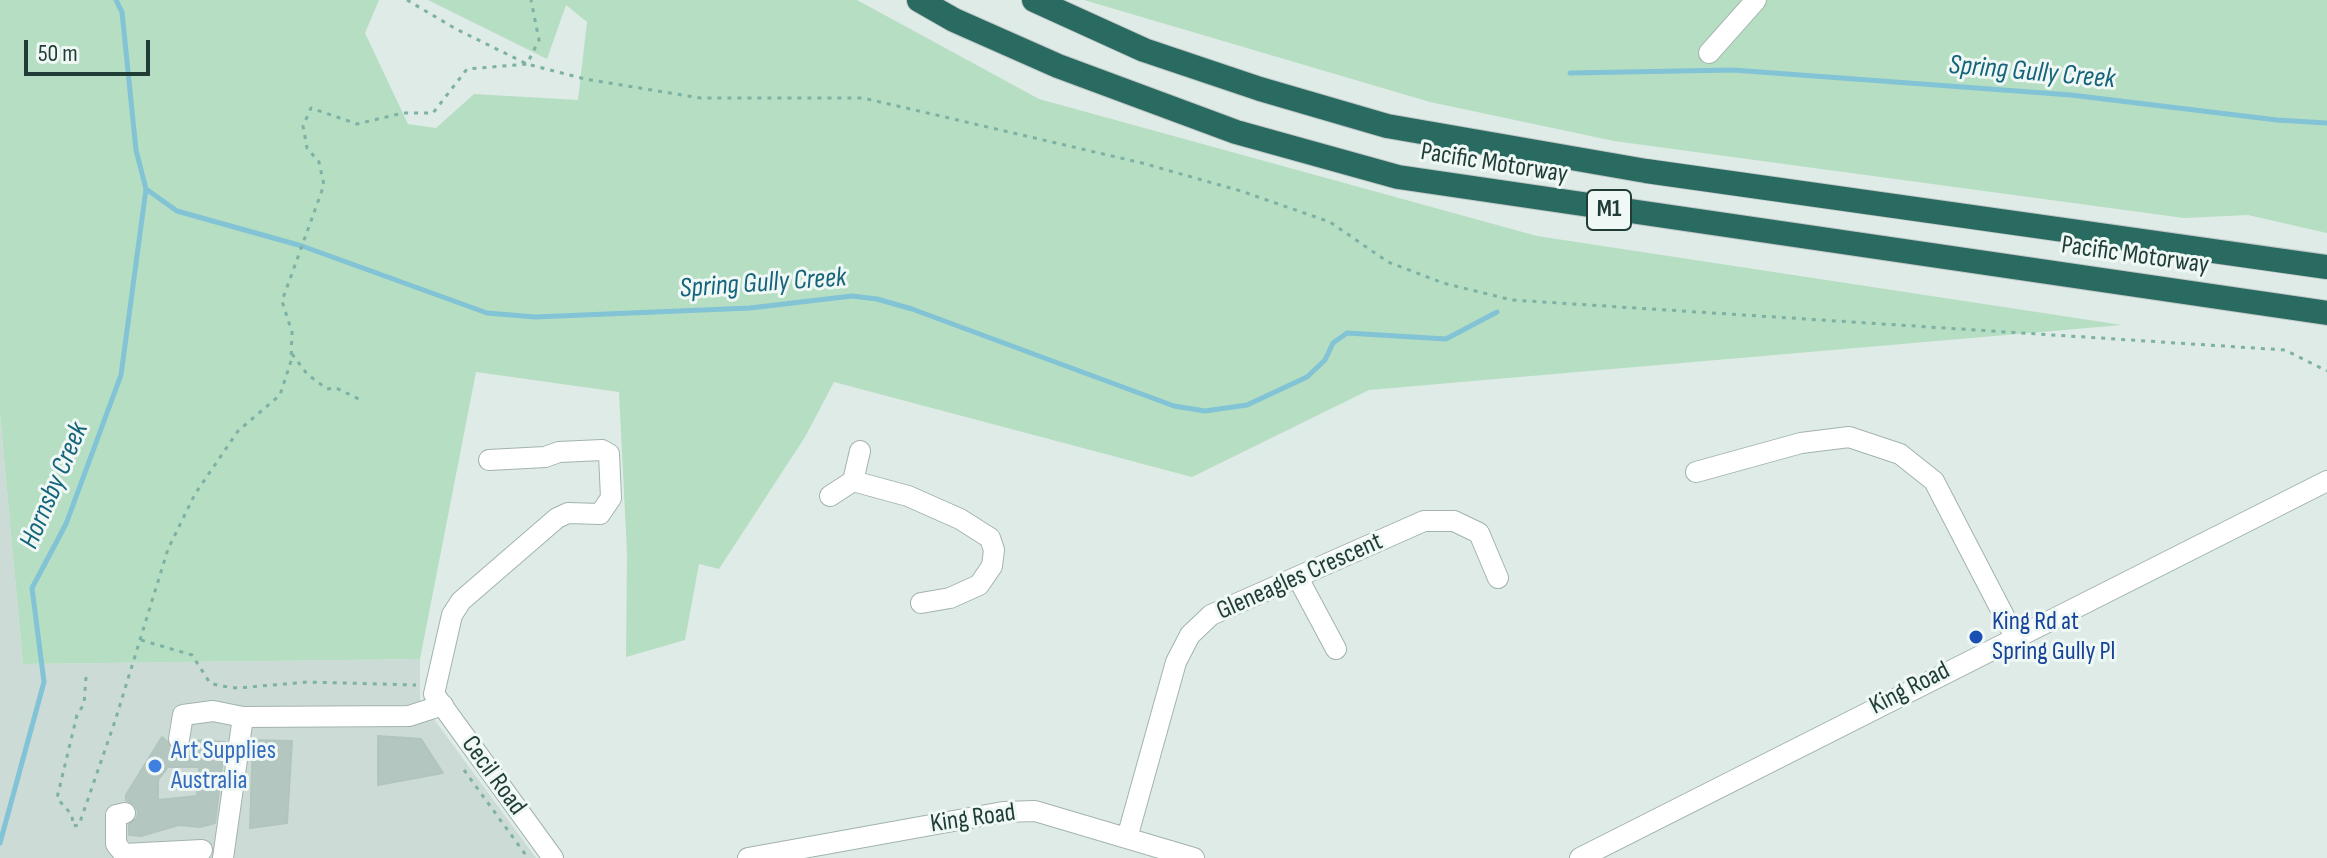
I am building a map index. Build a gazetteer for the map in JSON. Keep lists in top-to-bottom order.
{
  "streets": {
    "highway": ["Pacific Motorway", "M1"],
    "street": ["Gleneagles Crescent", "King Road", "Cecil Road"]
  },
  "crossings": [
    ["Gleneagles Crescent", "King Road"]
  ],
  "water": ["Spring Gully Creek", "Hornsby Creek"],
  "places": ["King Rd at Spring Gully Pl", "Art Supplies Australia"],
  "scale_bar": "50 m"
}
